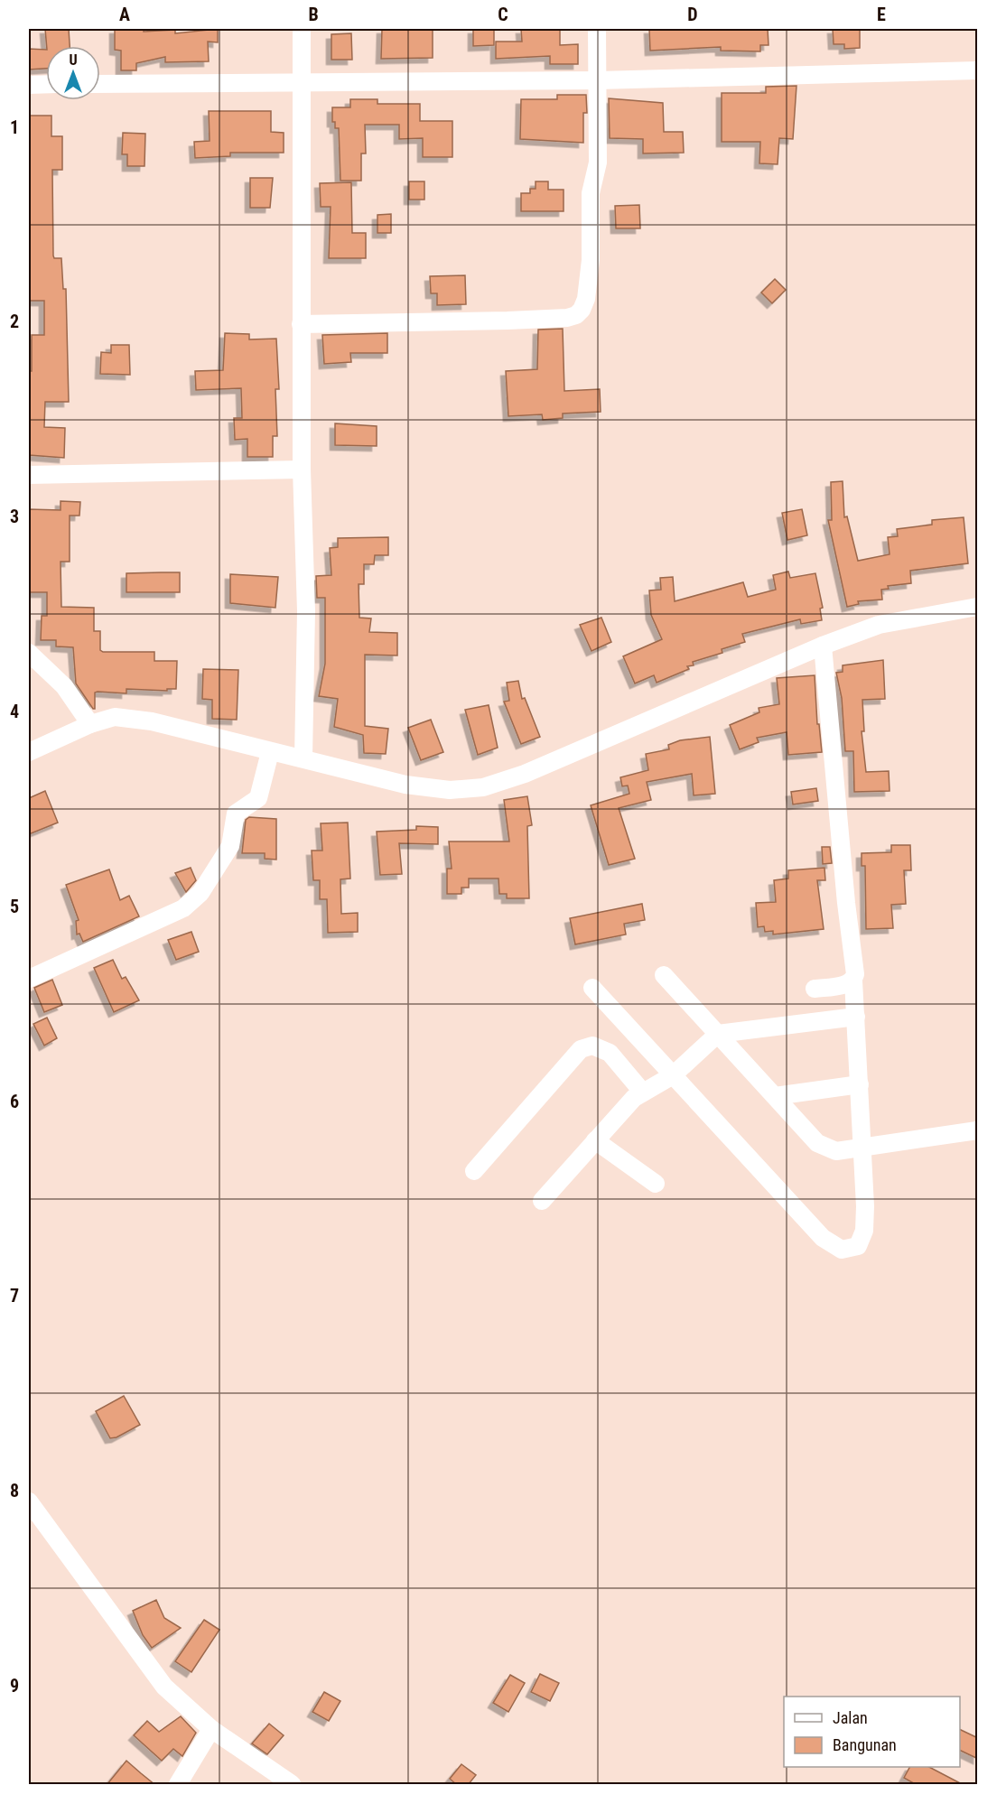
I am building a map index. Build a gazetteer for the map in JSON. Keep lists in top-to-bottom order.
{
  "legend": ["Jalan", "Bangunan"],
  "north": "top",
  "grid": {
    "columns": [
      "A",
      "B",
      "C",
      "D",
      "E"
    ],
    "rows": [
      "1",
      "2",
      "3",
      "4",
      "5",
      "6",
      "7",
      "8",
      "9"
    ]
  }
}
